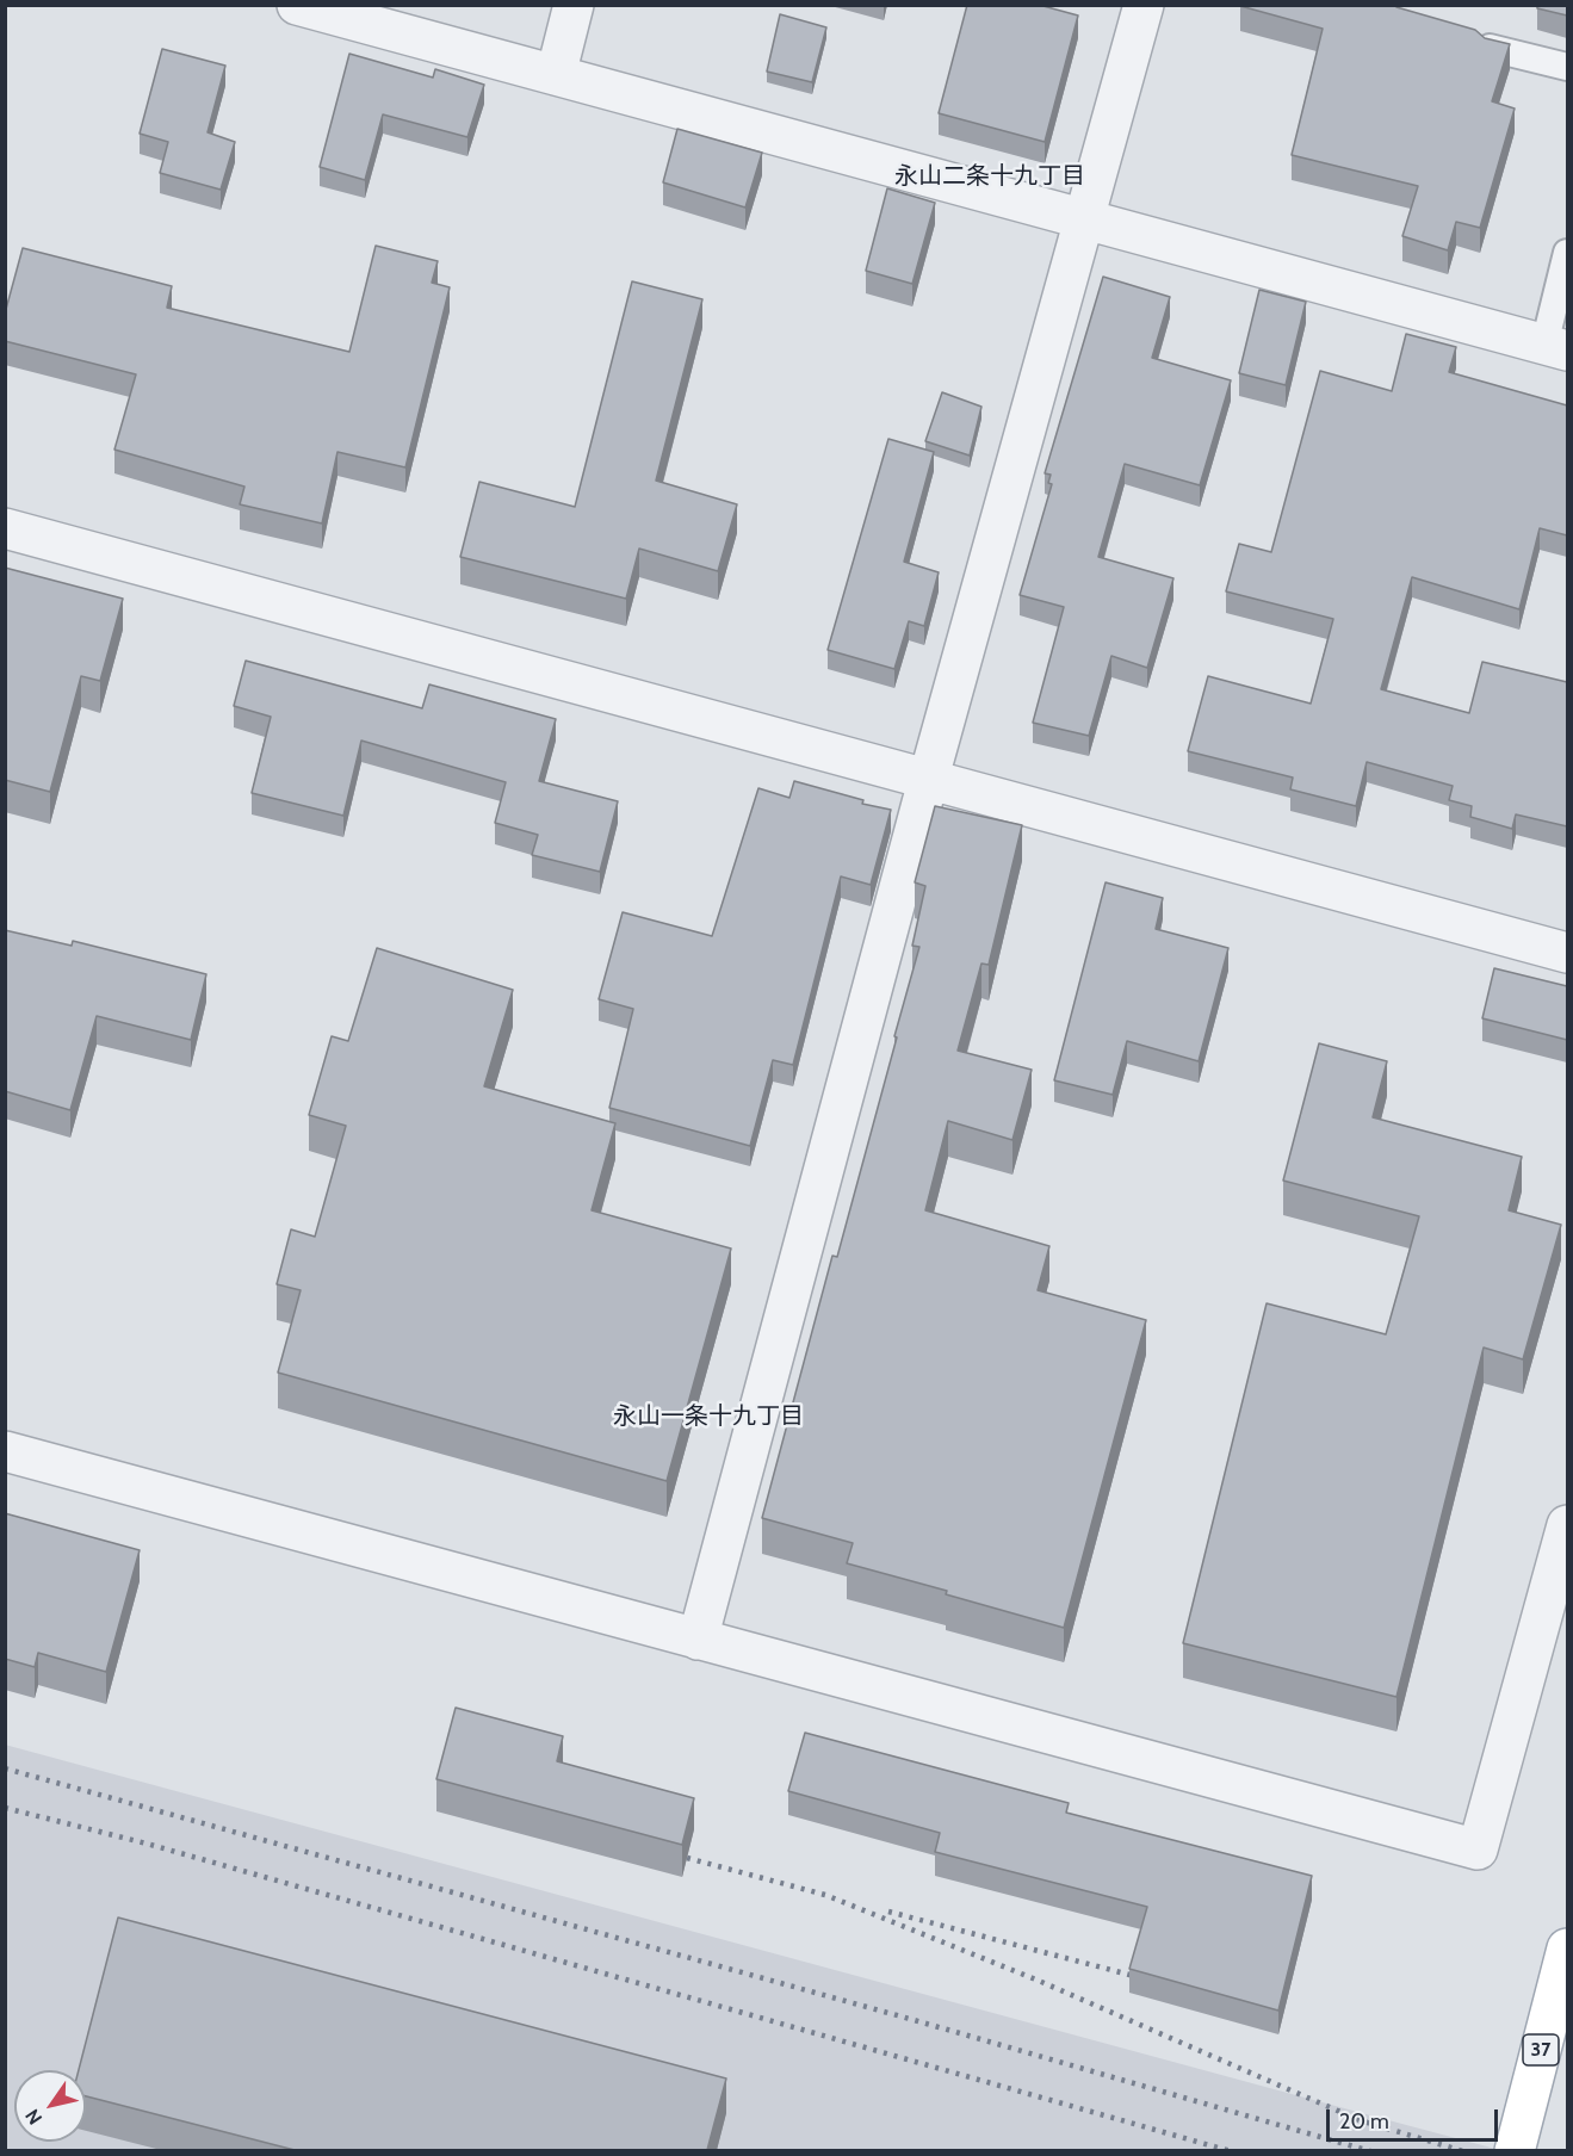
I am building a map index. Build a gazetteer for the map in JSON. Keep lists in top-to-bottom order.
{
  "streets": {
    "main road": ["37"]
  },
  "districts": ["永山二条十九丁目", "永山一条十九丁目"],
  "scale_bar": "20 m",
  "north": "bottom left"
}
